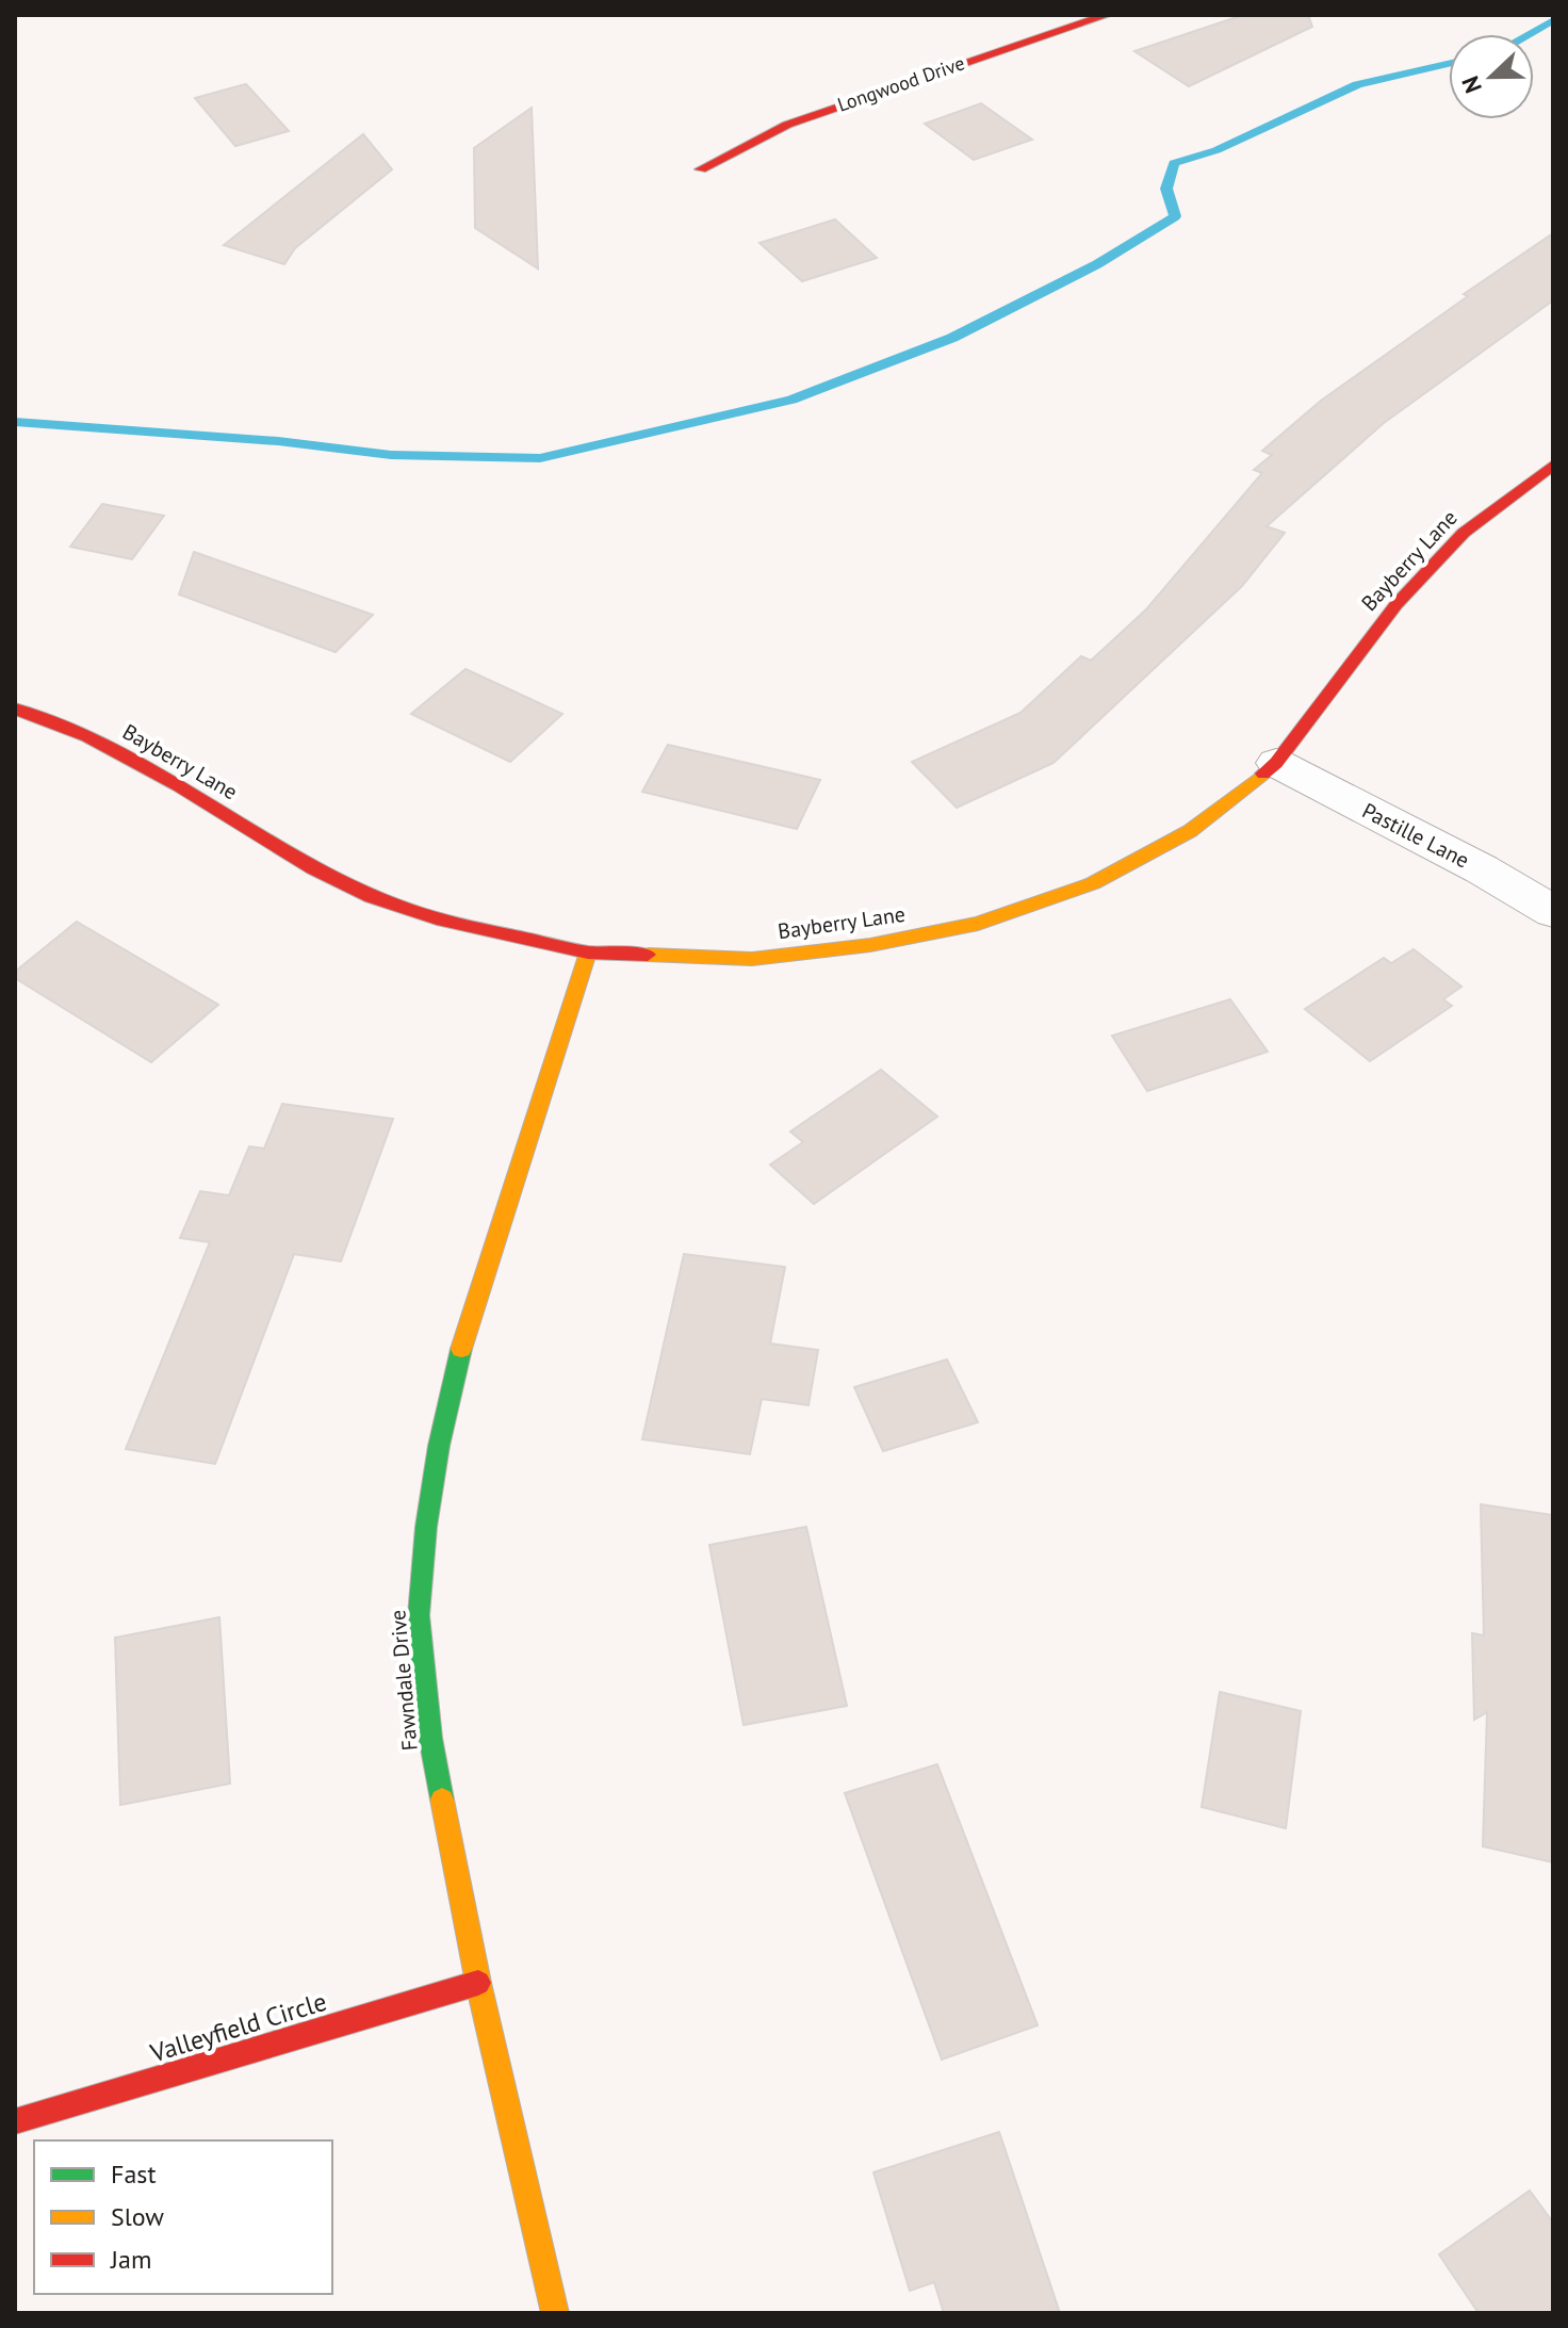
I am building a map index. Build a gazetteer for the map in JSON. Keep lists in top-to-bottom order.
{
  "streets": {
    "street": [
      "Longwood Drive",
      "Bayberry Lane",
      "Pastille Lane",
      "Fawndale Drive",
      "Valleyfield Circle"
    ]
  },
  "crossings": [
    ["Bayberry Lane", "Pastille Lane"],
    ["Bayberry Lane", "Fawndale Drive"],
    ["Fawndale Drive", "Valleyfield Circle"]
  ],
  "legend": ["Fast", "Slow", "Jam"],
  "north": "left"
}
